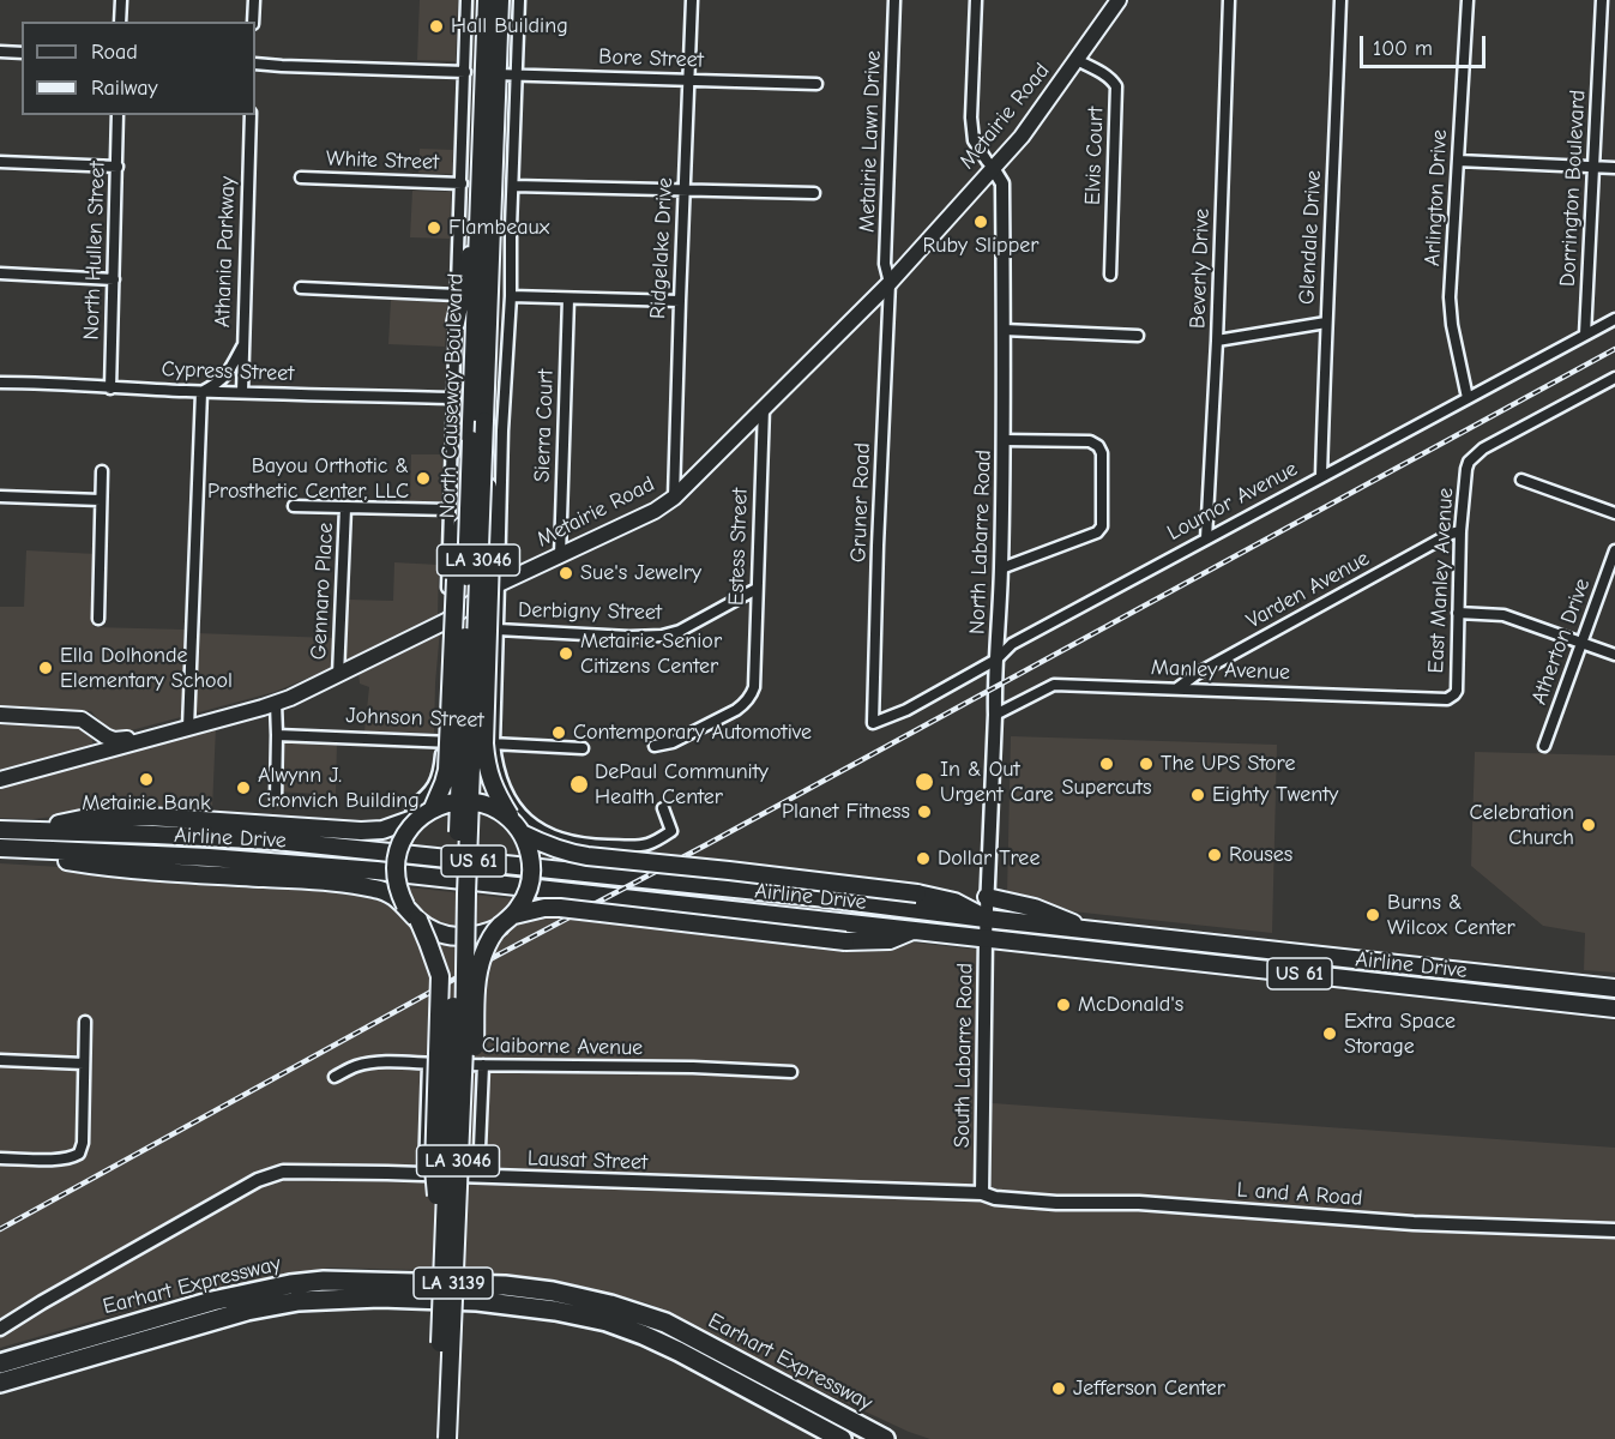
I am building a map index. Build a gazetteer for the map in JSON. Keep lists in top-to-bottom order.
{
  "streets": {
    "highway": [
      "North Causeway Boulevard",
      "LA 3046",
      "Airline Drive",
      "US 61",
      "LA 3139",
      "Earhart Expressway"
    ],
    "main road": ["Metairie Road"],
    "street": [
      "Bore Street",
      "Metairie Lawn Drive",
      "Elvis Court",
      "White Street",
      "Dorrington Boulevard",
      "Arlington Drive",
      "Glendale Drive",
      "Ridgelake Drive",
      "North Hullen Street",
      "Athania Parkway",
      "Beverly Drive",
      "Cypress Street",
      "Sierra Court",
      "Loumor Avenue",
      "Gruner Road",
      "North Labarre Road",
      "Estess Street",
      "East Manley Avenue",
      "Varden Avenue",
      "Gennaro Place",
      "Derbigny Street",
      "Atherton Drive",
      "Manley Avenue",
      "Johnson Street",
      "Claiborne Avenue",
      "South Labarre Road",
      "Lausat Street",
      "L and A Road"
    ]
  },
  "crossings": [
    ["Bore Street", "Ridgelake Drive"],
    ["Bore Street", "North Causeway Boulevard"],
    ["Metairie Road", "Metairie Lawn Drive"],
    ["Metairie Road", "Elvis Court"],
    ["Metairie Road", "Ridgelake Drive"],
    ["Metairie Road", "North Causeway Boulevard"],
    ["Metairie Road", "Sierra Court"],
    ["Metairie Road", "Gruner Road"],
    ["Metairie Road", "North Labarre Road"],
    ["Metairie Road", "Estess Street"],
    ["Metairie Road", "Gennaro Place"],
    ["Metairie Lawn Drive", "Gruner Road"],
    ["White Street", "North Causeway Boulevard"],
    ["Dorrington Boulevard", "Loumor Avenue"],
    ["Arlington Drive", "Loumor Avenue"],
    ["Glendale Drive", "Loumor Avenue"],
    ["North Hullen Street", "Cypress Street"],
    ["Athania Parkway", "Cypress Street"],
    ["Beverly Drive", "Loumor Avenue"],
    ["Cypress Street", "North Causeway Boulevard"],
    ["North Causeway Boulevard", "LA 3046"],
    ["North Causeway Boulevard", "Johnson Street"],
    ["Loumor Avenue", "Gruner Road"],
    ["Loumor Avenue", "North Labarre Road"],
    ["North Labarre Road", "Manley Avenue"],
    ["North Labarre Road", "Airline Drive"],
    ["North Labarre Road", "South Labarre Road"],
    ["Estess Street", "Derbigny Street"],
    ["East Manley Avenue", "Varden Avenue"],
    ["East Manley Avenue", "Manley Avenue"],
    ["Varden Avenue", "Manley Avenue"],
    ["Airline Drive", "South Labarre Road"],
    ["South Labarre Road", "Lausat Street"],
    ["South Labarre Road", "L and A Road"],
    ["Lausat Street", "L and A Road"]
  ],
  "places": [
    "Hall Building",
    "Ruby Slipper",
    "Flambeaux",
    "Bayou Orthotic & Prosthetic Center, LLC",
    "Sue's Jewelry",
    "Metairie Senior Citizens Center",
    "Ella Dolhonde Elementary School",
    "Contemporary Automotive",
    "Supercuts",
    "The UPS Store",
    "Metairie Bank",
    "In & Out Urgent Care",
    "DePaul Community Health Center",
    "Alwynn J. Cronvich Building",
    "Eighty Twenty",
    "Planet Fitness",
    "Celebration Church",
    "Rouses",
    "Dollar Tree",
    "Burns & Wilcox Center",
    "McDonald's",
    "Extra Space Storage",
    "Jefferson Center"
  ],
  "legend": ["Road", "Railway"],
  "scale_bar": "100 m"
}
